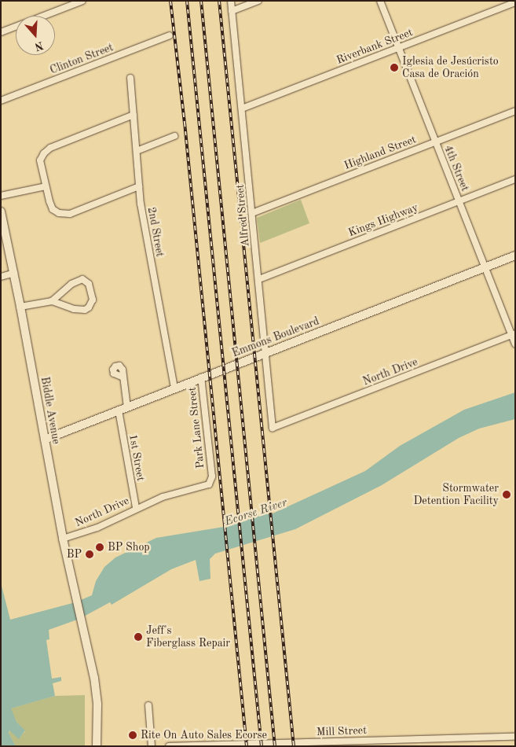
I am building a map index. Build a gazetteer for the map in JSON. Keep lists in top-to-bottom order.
{
  "streets": {
    "main road": ["Emmons Boulevard", "Biddle Avenue"],
    "street": [
      "Riverbank Street",
      "Clinton Street",
      "Highland Street",
      "4th Street",
      "Alfred Street",
      "Kings Highway",
      "2nd Street",
      "North Drive",
      "Park Lane Street",
      "1st Street",
      "Mill Street"
    ]
  },
  "crossings": [
    ["Riverbank Street", "4th Street"],
    ["Riverbank Street", "Alfred Street"],
    ["Highland Street", "4th Street"],
    ["Highland Street", "Alfred Street"],
    ["4th Street", "Kings Highway"],
    ["4th Street", "Emmons Boulevard"],
    ["4th Street", "North Drive"],
    ["Alfred Street", "Kings Highway"],
    ["Alfred Street", "Emmons Boulevard"],
    ["Alfred Street", "North Drive"],
    ["2nd Street", "Emmons Boulevard"],
    ["Emmons Boulevard", "Biddle Avenue"],
    ["Emmons Boulevard", "Park Lane Street"],
    ["Emmons Boulevard", "1st Street"],
    ["North Drive", "Biddle Avenue"],
    ["North Drive", "Park Lane Street"],
    ["North Drive", "1st Street"]
  ],
  "water": ["Ecorse River"],
  "places": [
    "Iglesia de Jesúcristo Casa de Oración",
    "Stormwater Detention Facility",
    "BP Shop",
    "BP",
    "Jeff's Fiberglass Repair",
    "Rite On Auto Sales Ecorse"
  ],
  "north": "bottom"
}
